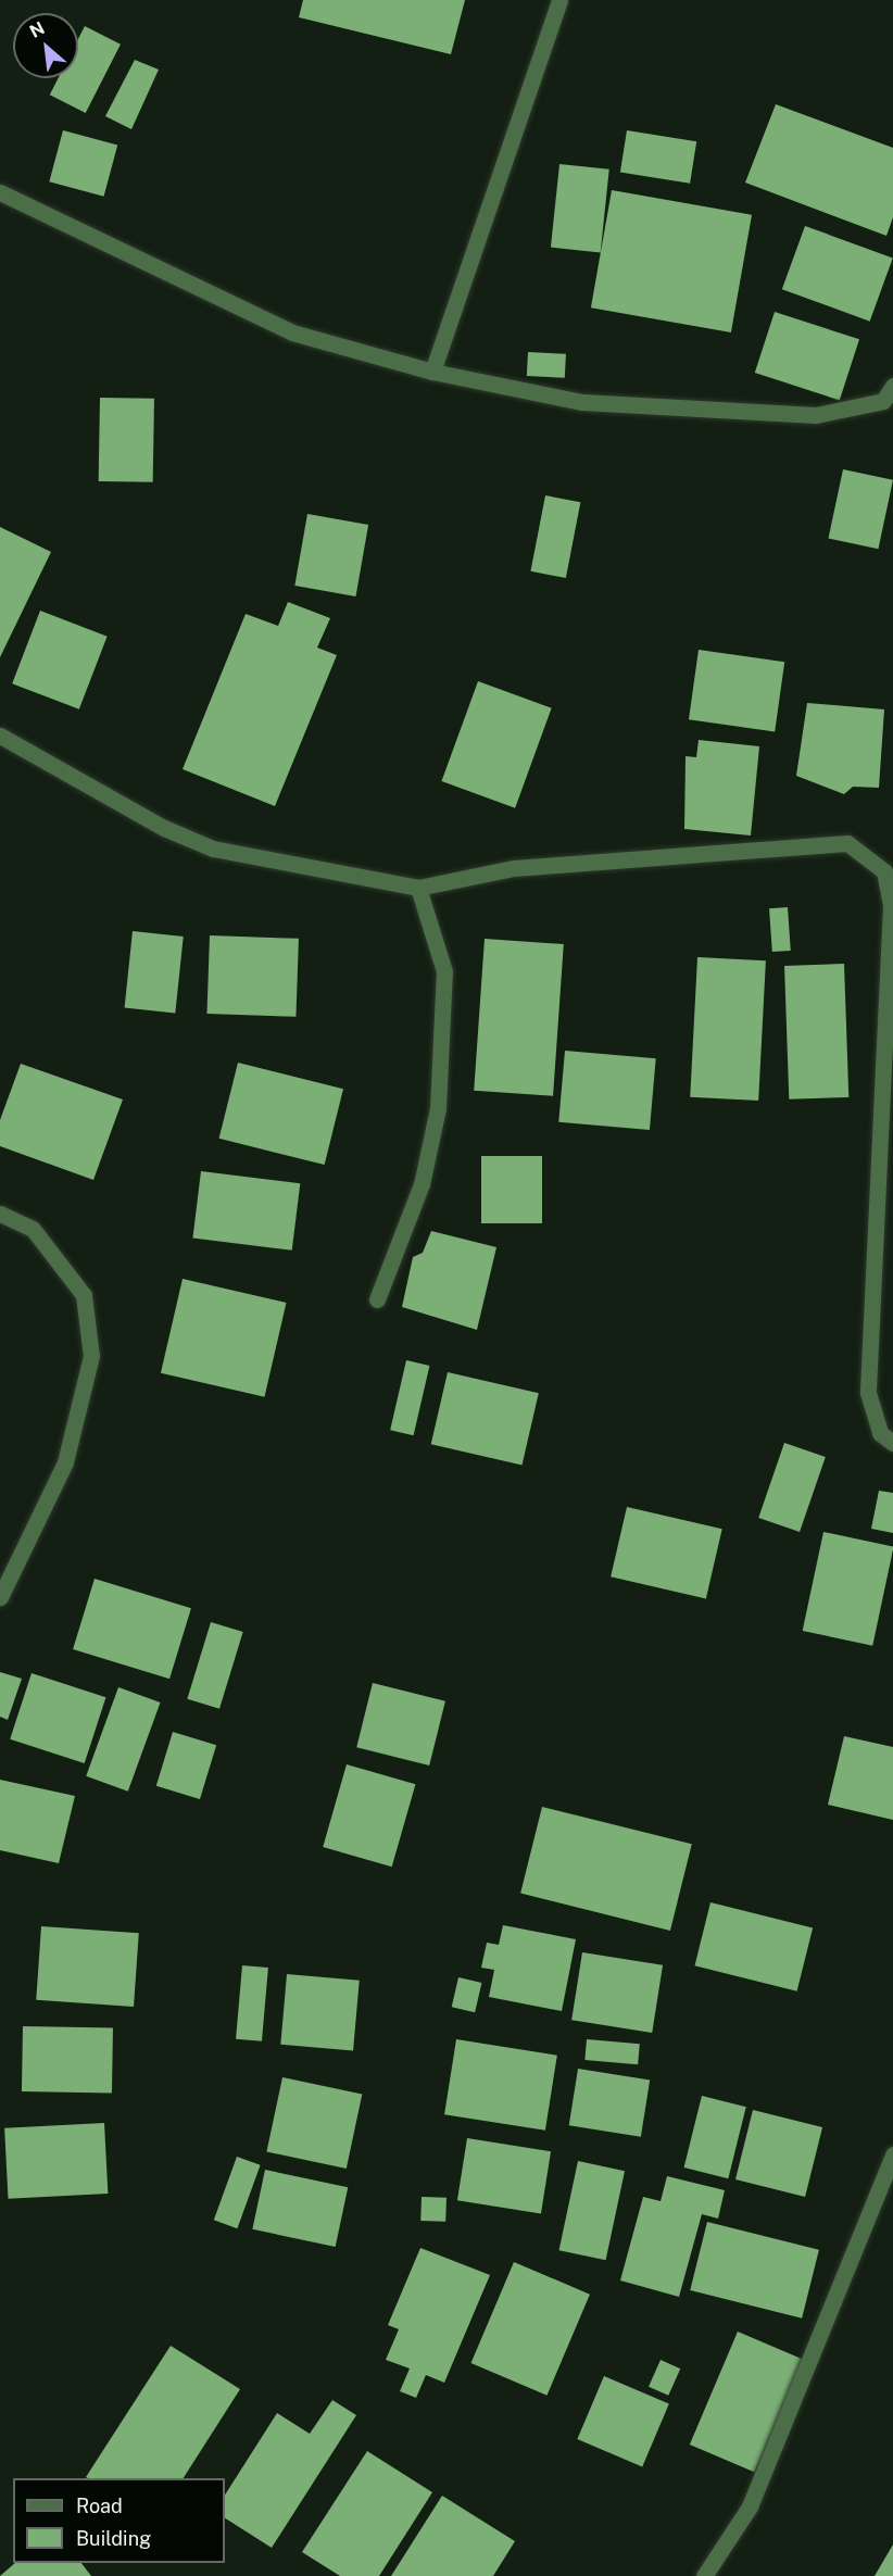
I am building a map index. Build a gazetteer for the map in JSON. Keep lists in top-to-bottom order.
{
  "legend": ["Road", "Building"],
  "north": "top left"
}
